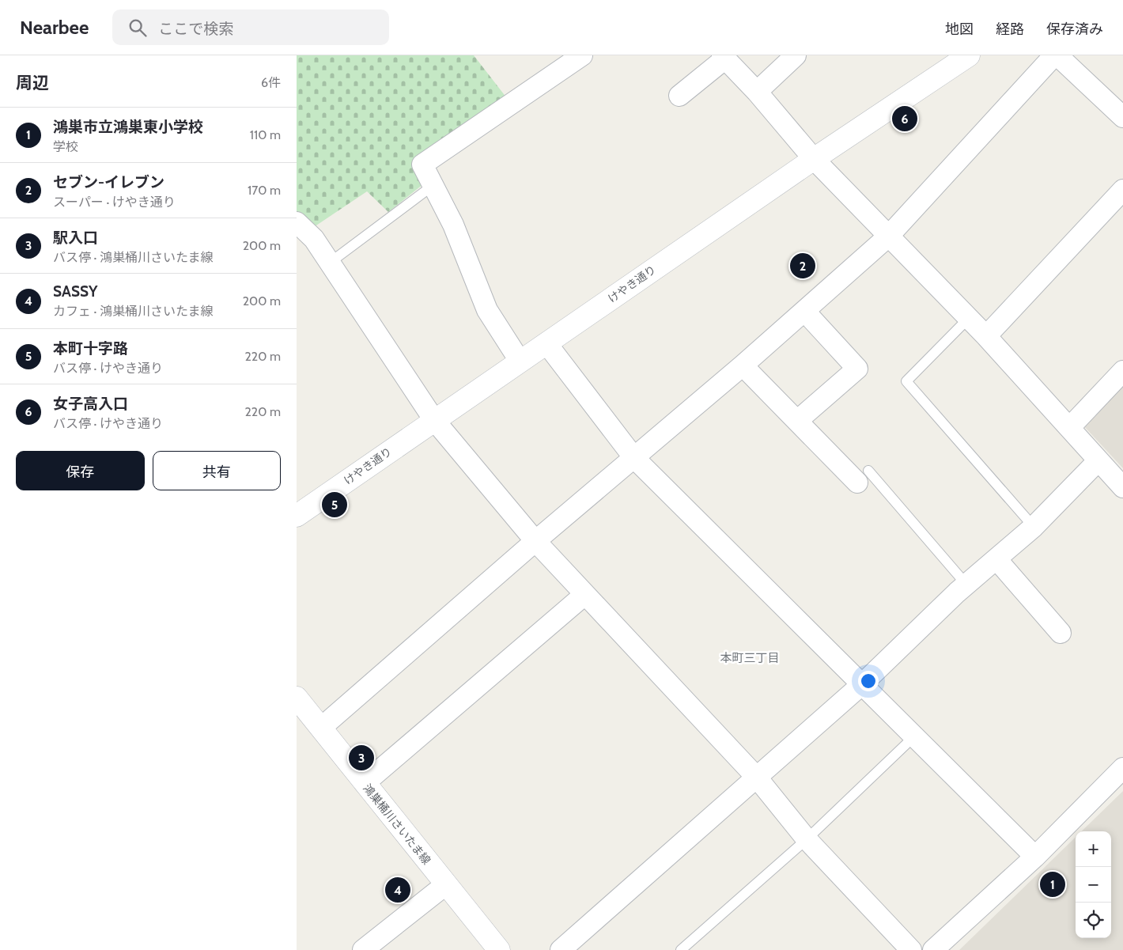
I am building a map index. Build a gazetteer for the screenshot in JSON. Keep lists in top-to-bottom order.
{
  "streets": {
    "main road": ["けやき通り", "鴻巣桶川さいたま線"]
  },
  "districts": ["本町三丁目"],
  "page": {
    "header": "Nearbee",
    "search": "ここで検索",
    "nav": ["地図", "経路", "保存済み"],
    "heading": ["周辺", "6件"],
    "pins": [
      "6",
      "2",
      "5",
      "3",
      "1",
      "4"
    ],
    "list": [
      {
        "mark": "1",
        "name": "鴻巣市立鴻巣東小学校",
        "note": "学校",
        "value": "110 m"
      },
      {
        "mark": "2",
        "name": "セブン-イレブン",
        "note": "スーパー · けやき通り",
        "value": "170 m"
      },
      {
        "mark": "3",
        "name": "駅入口",
        "note": "バス停 · 鴻巣桶川さいたま線",
        "value": "200 m"
      },
      {
        "mark": "4",
        "name": "SASSY",
        "note": "カフェ · 鴻巣桶川さいたま線",
        "value": "200 m"
      },
      {
        "mark": "5",
        "name": "本町十字路",
        "note": "バス停 · けやき通り",
        "value": "220 m"
      },
      {
        "mark": "6",
        "name": "女子高入口",
        "note": "バス停 · けやき通り",
        "value": "220 m"
      }
    ],
    "buttons": ["保存", "共有"],
    "map_buttons": ["+", "−"]
  }
}
